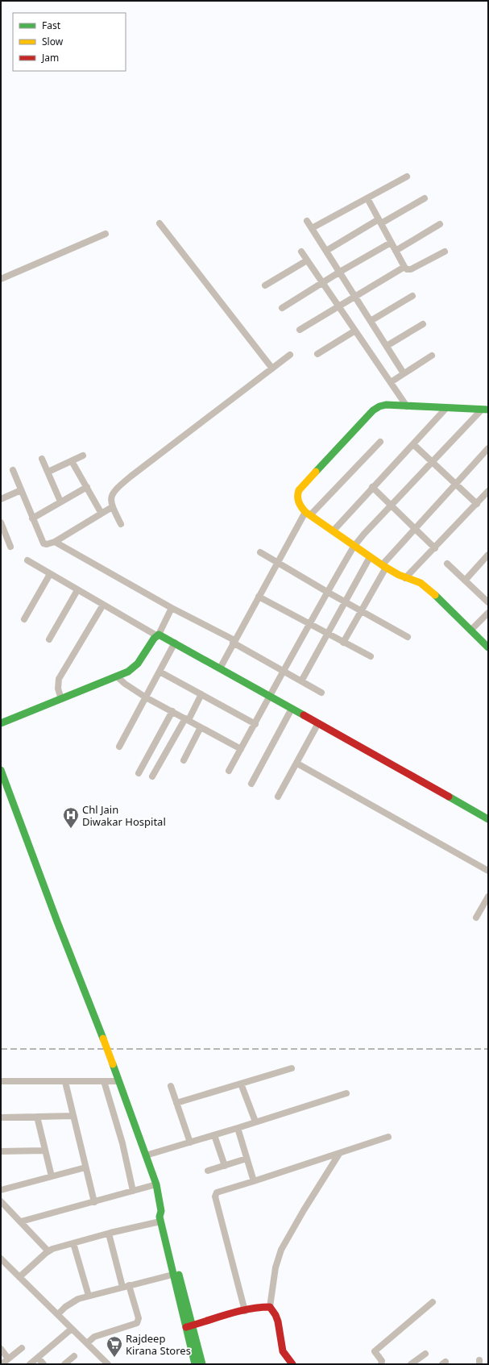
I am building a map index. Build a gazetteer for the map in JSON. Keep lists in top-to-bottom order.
{
  "places": {
    "hospital": ["Chl Jain Diwakar Hospital"],
    "supermarket": ["Rajdeep Kirana Stores"]
  },
  "legend": ["Fast", "Slow", "Jam"]
}
